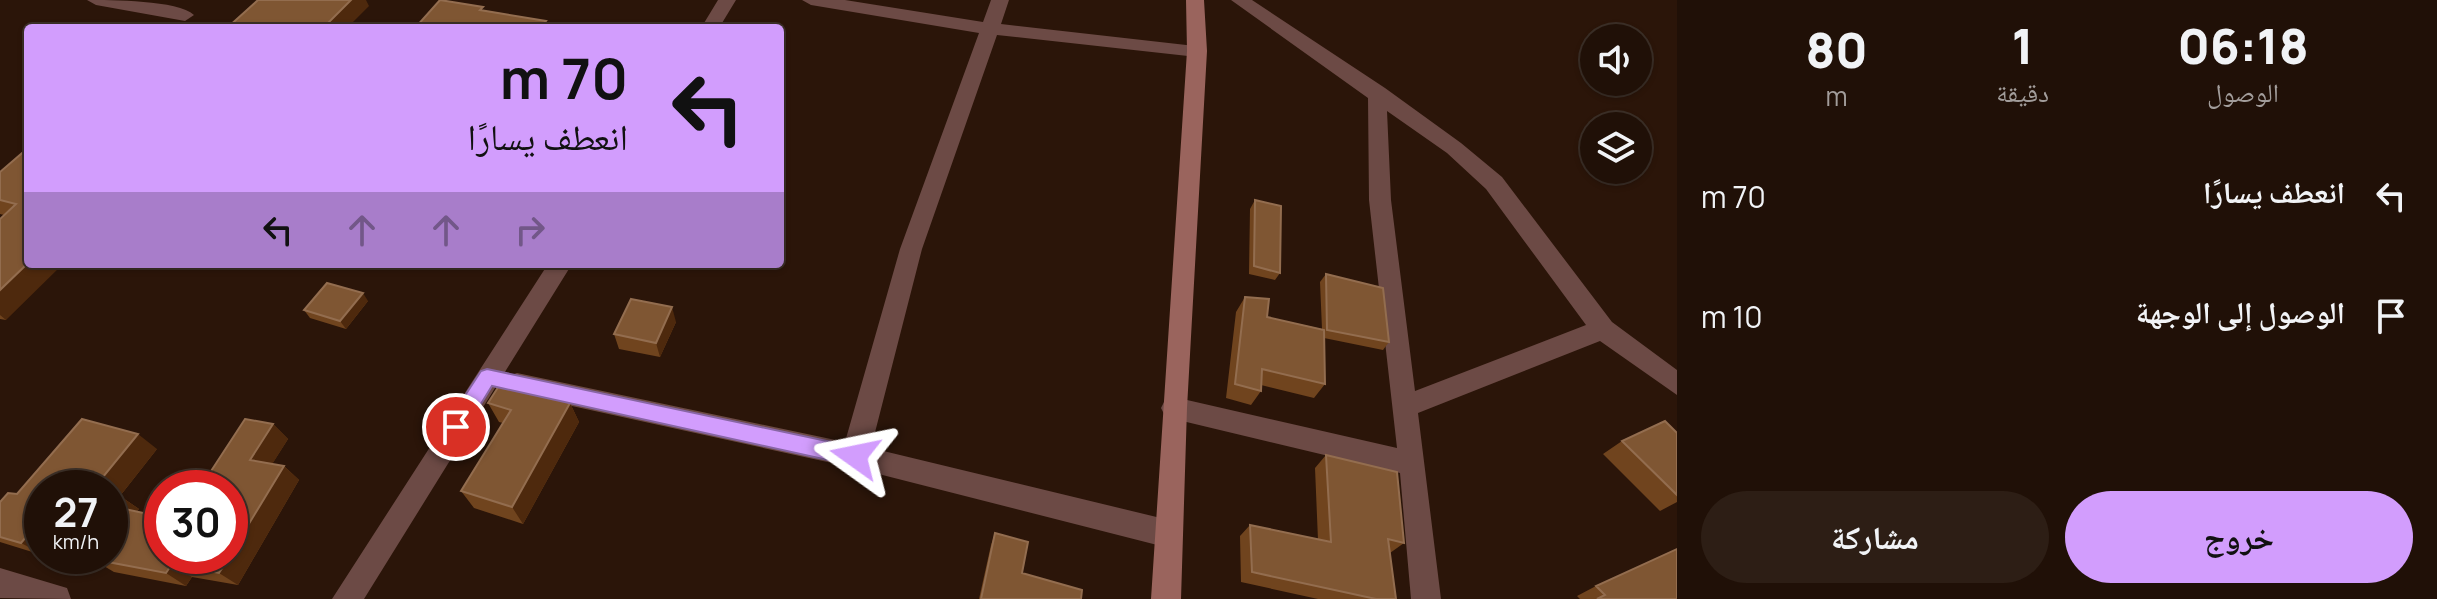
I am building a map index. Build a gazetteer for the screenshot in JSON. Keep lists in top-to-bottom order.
{
  "page": {
    "eta": [
      "06:18",
      "الوصول",
      "1",
      "دقيقة",
      "80",
      "m"
    ],
    "turn": ["70 m", "انعطف يسارًا"],
    "list": [
      {
        "name": "انعطف يسارًا",
        "value": "70 m"
      },
      {
        "name": "الوصول إلى الوجهة",
        "value": "10 m"
      }
    ],
    "speed": "27 km/h",
    "limit": "30",
    "buttons": ["خروج", "مشاركة"]
  }
}
